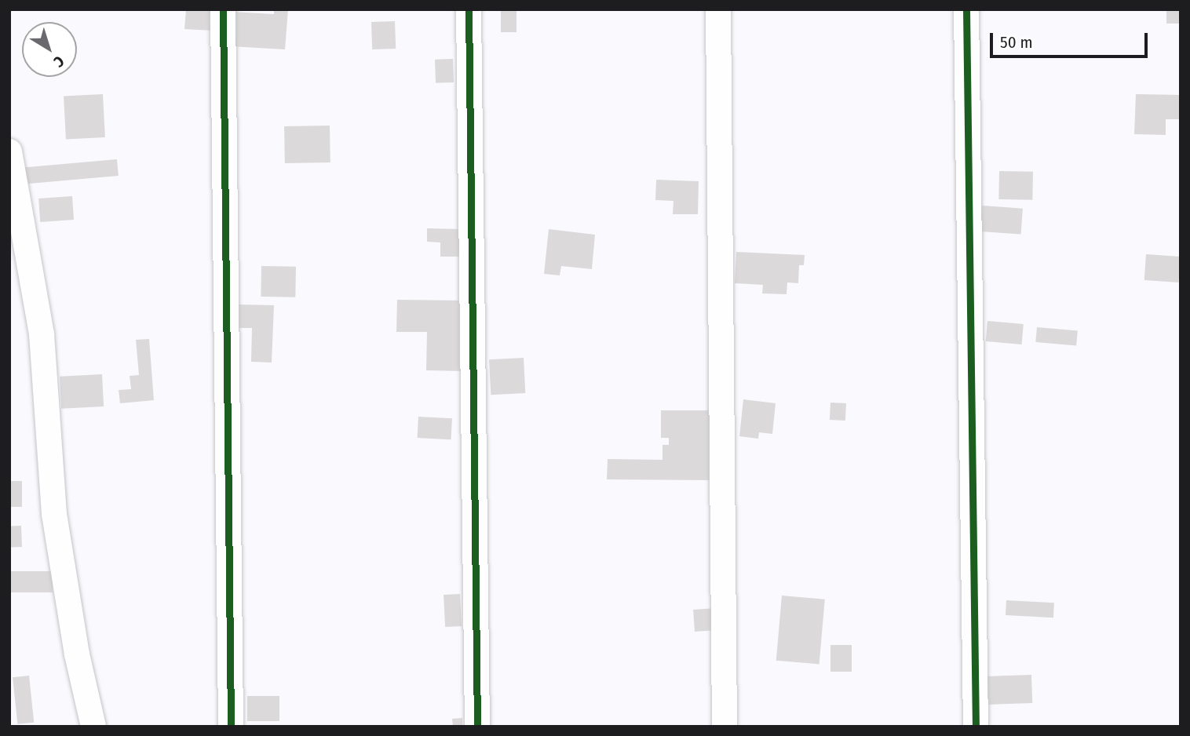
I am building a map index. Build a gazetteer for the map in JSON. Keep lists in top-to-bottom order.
{
  "scale_bar": "50 m",
  "north": "bottom right"
}
